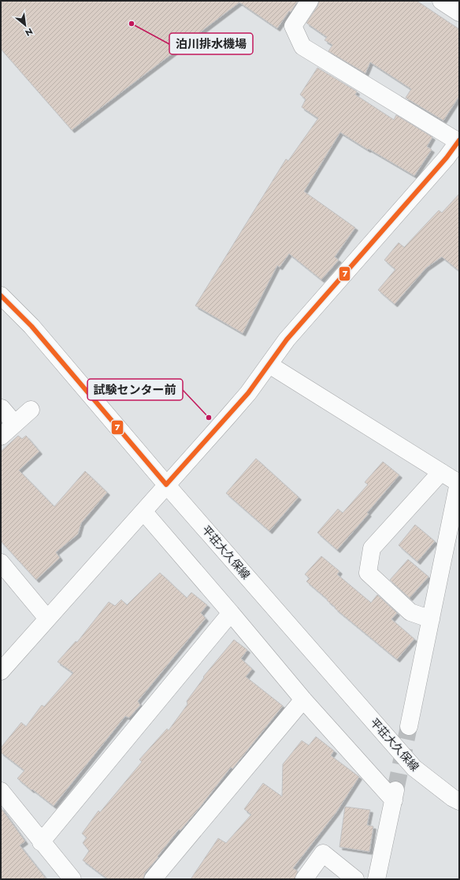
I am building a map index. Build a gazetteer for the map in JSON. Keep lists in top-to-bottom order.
{
  "streets": {
    "street": ["平荘大久保線"]
  },
  "places": ["泊川排水機場", "試験センター前"],
  "lines": ["transit line 7"],
  "north": "bottom right"
}
